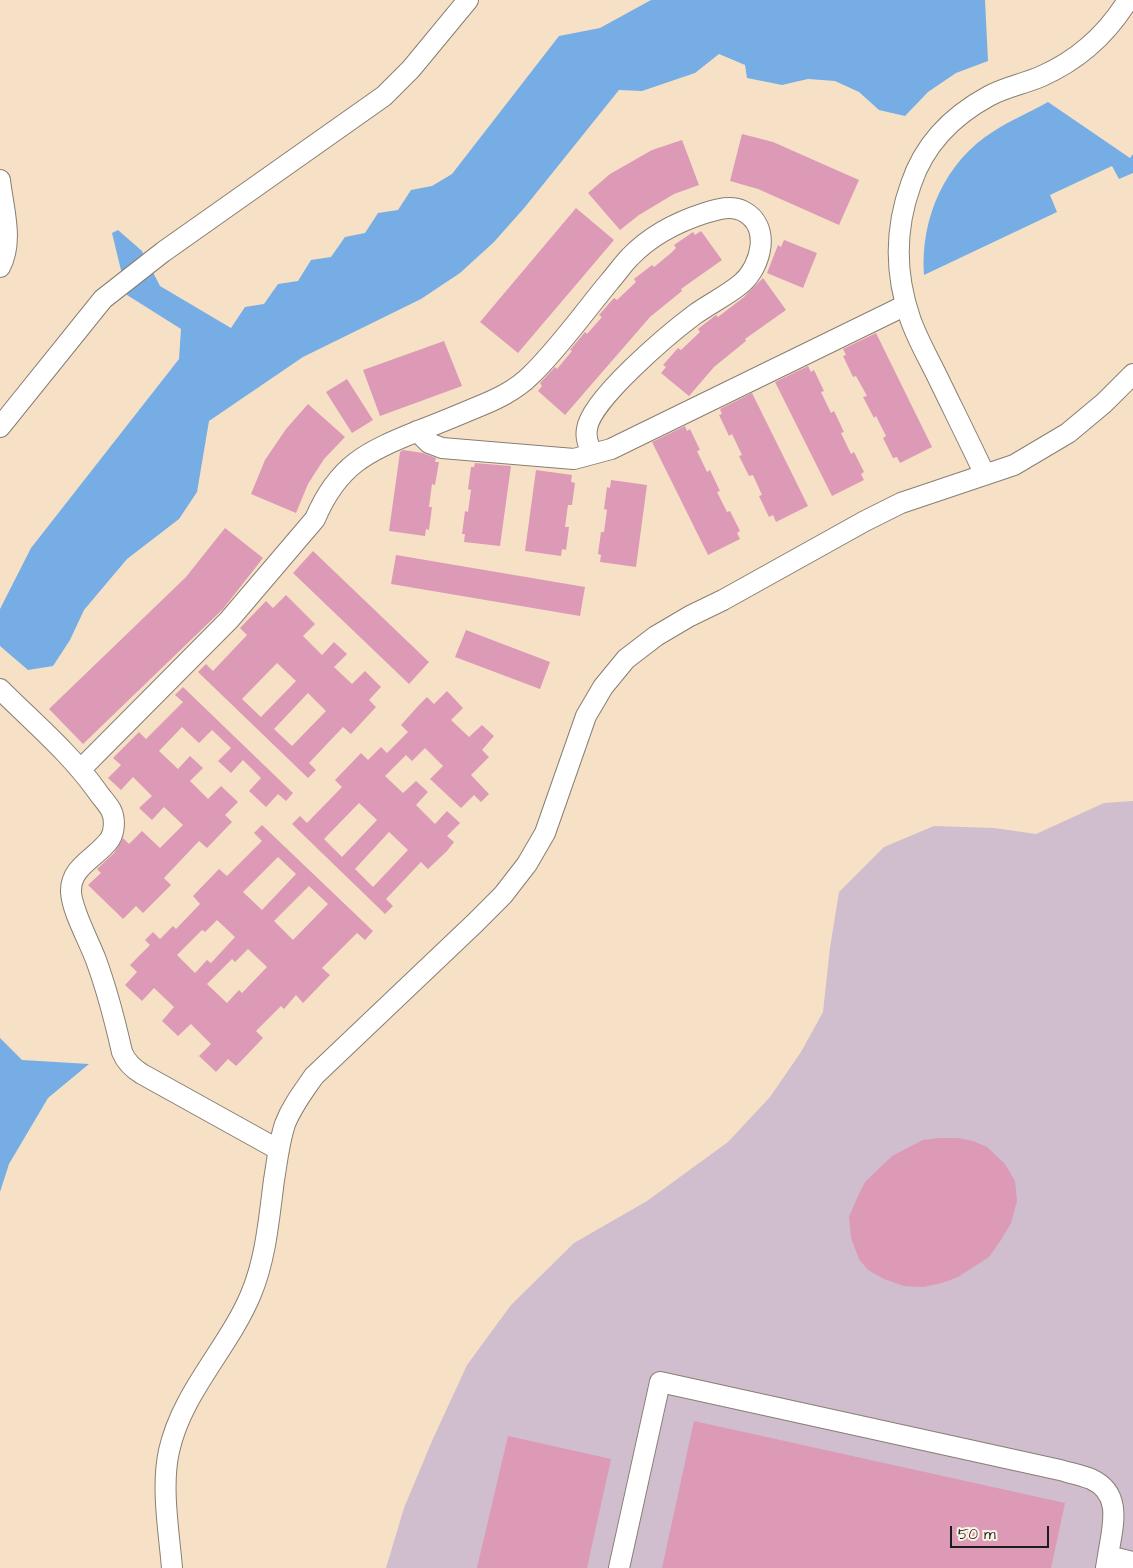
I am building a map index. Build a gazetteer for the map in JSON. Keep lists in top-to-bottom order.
{
  "scale_bar": "50 m"
}
